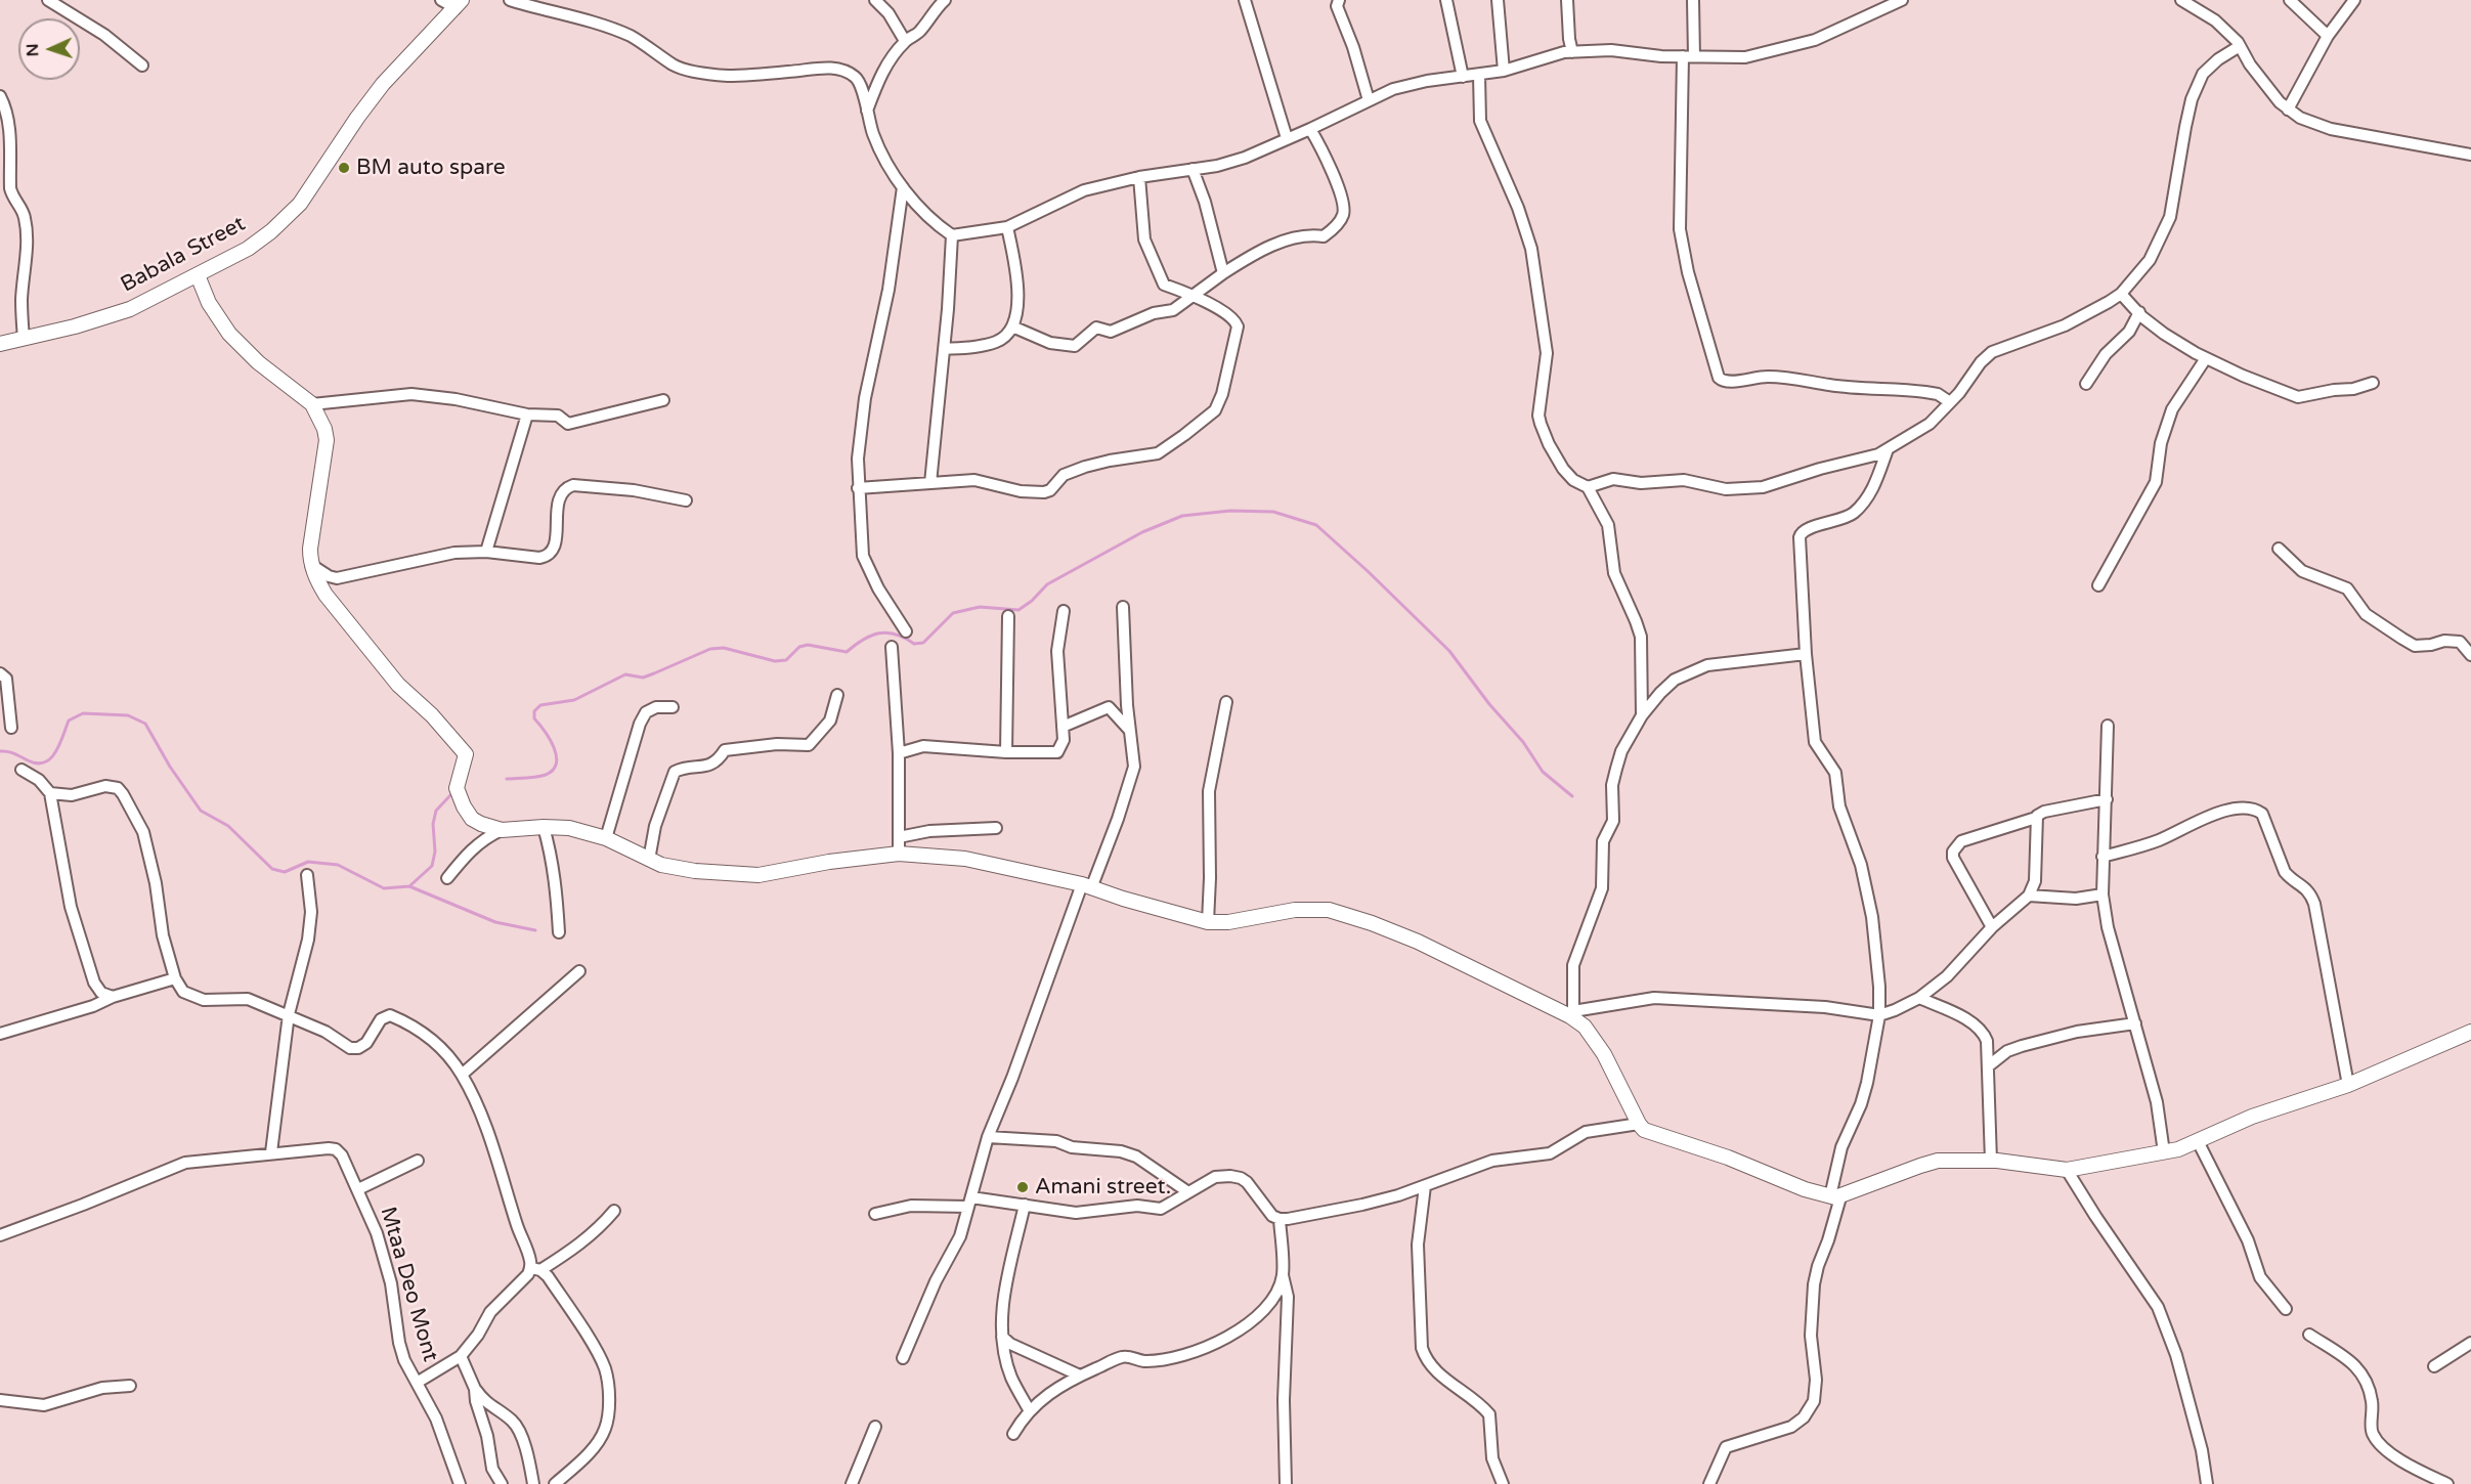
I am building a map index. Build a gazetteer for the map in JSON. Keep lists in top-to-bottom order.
{
  "streets": {
    "street": ["Babala Street", "Mtaa Deo Mont"]
  },
  "places": ["BM auto spare", "Amani street."],
  "north": "left"
}
